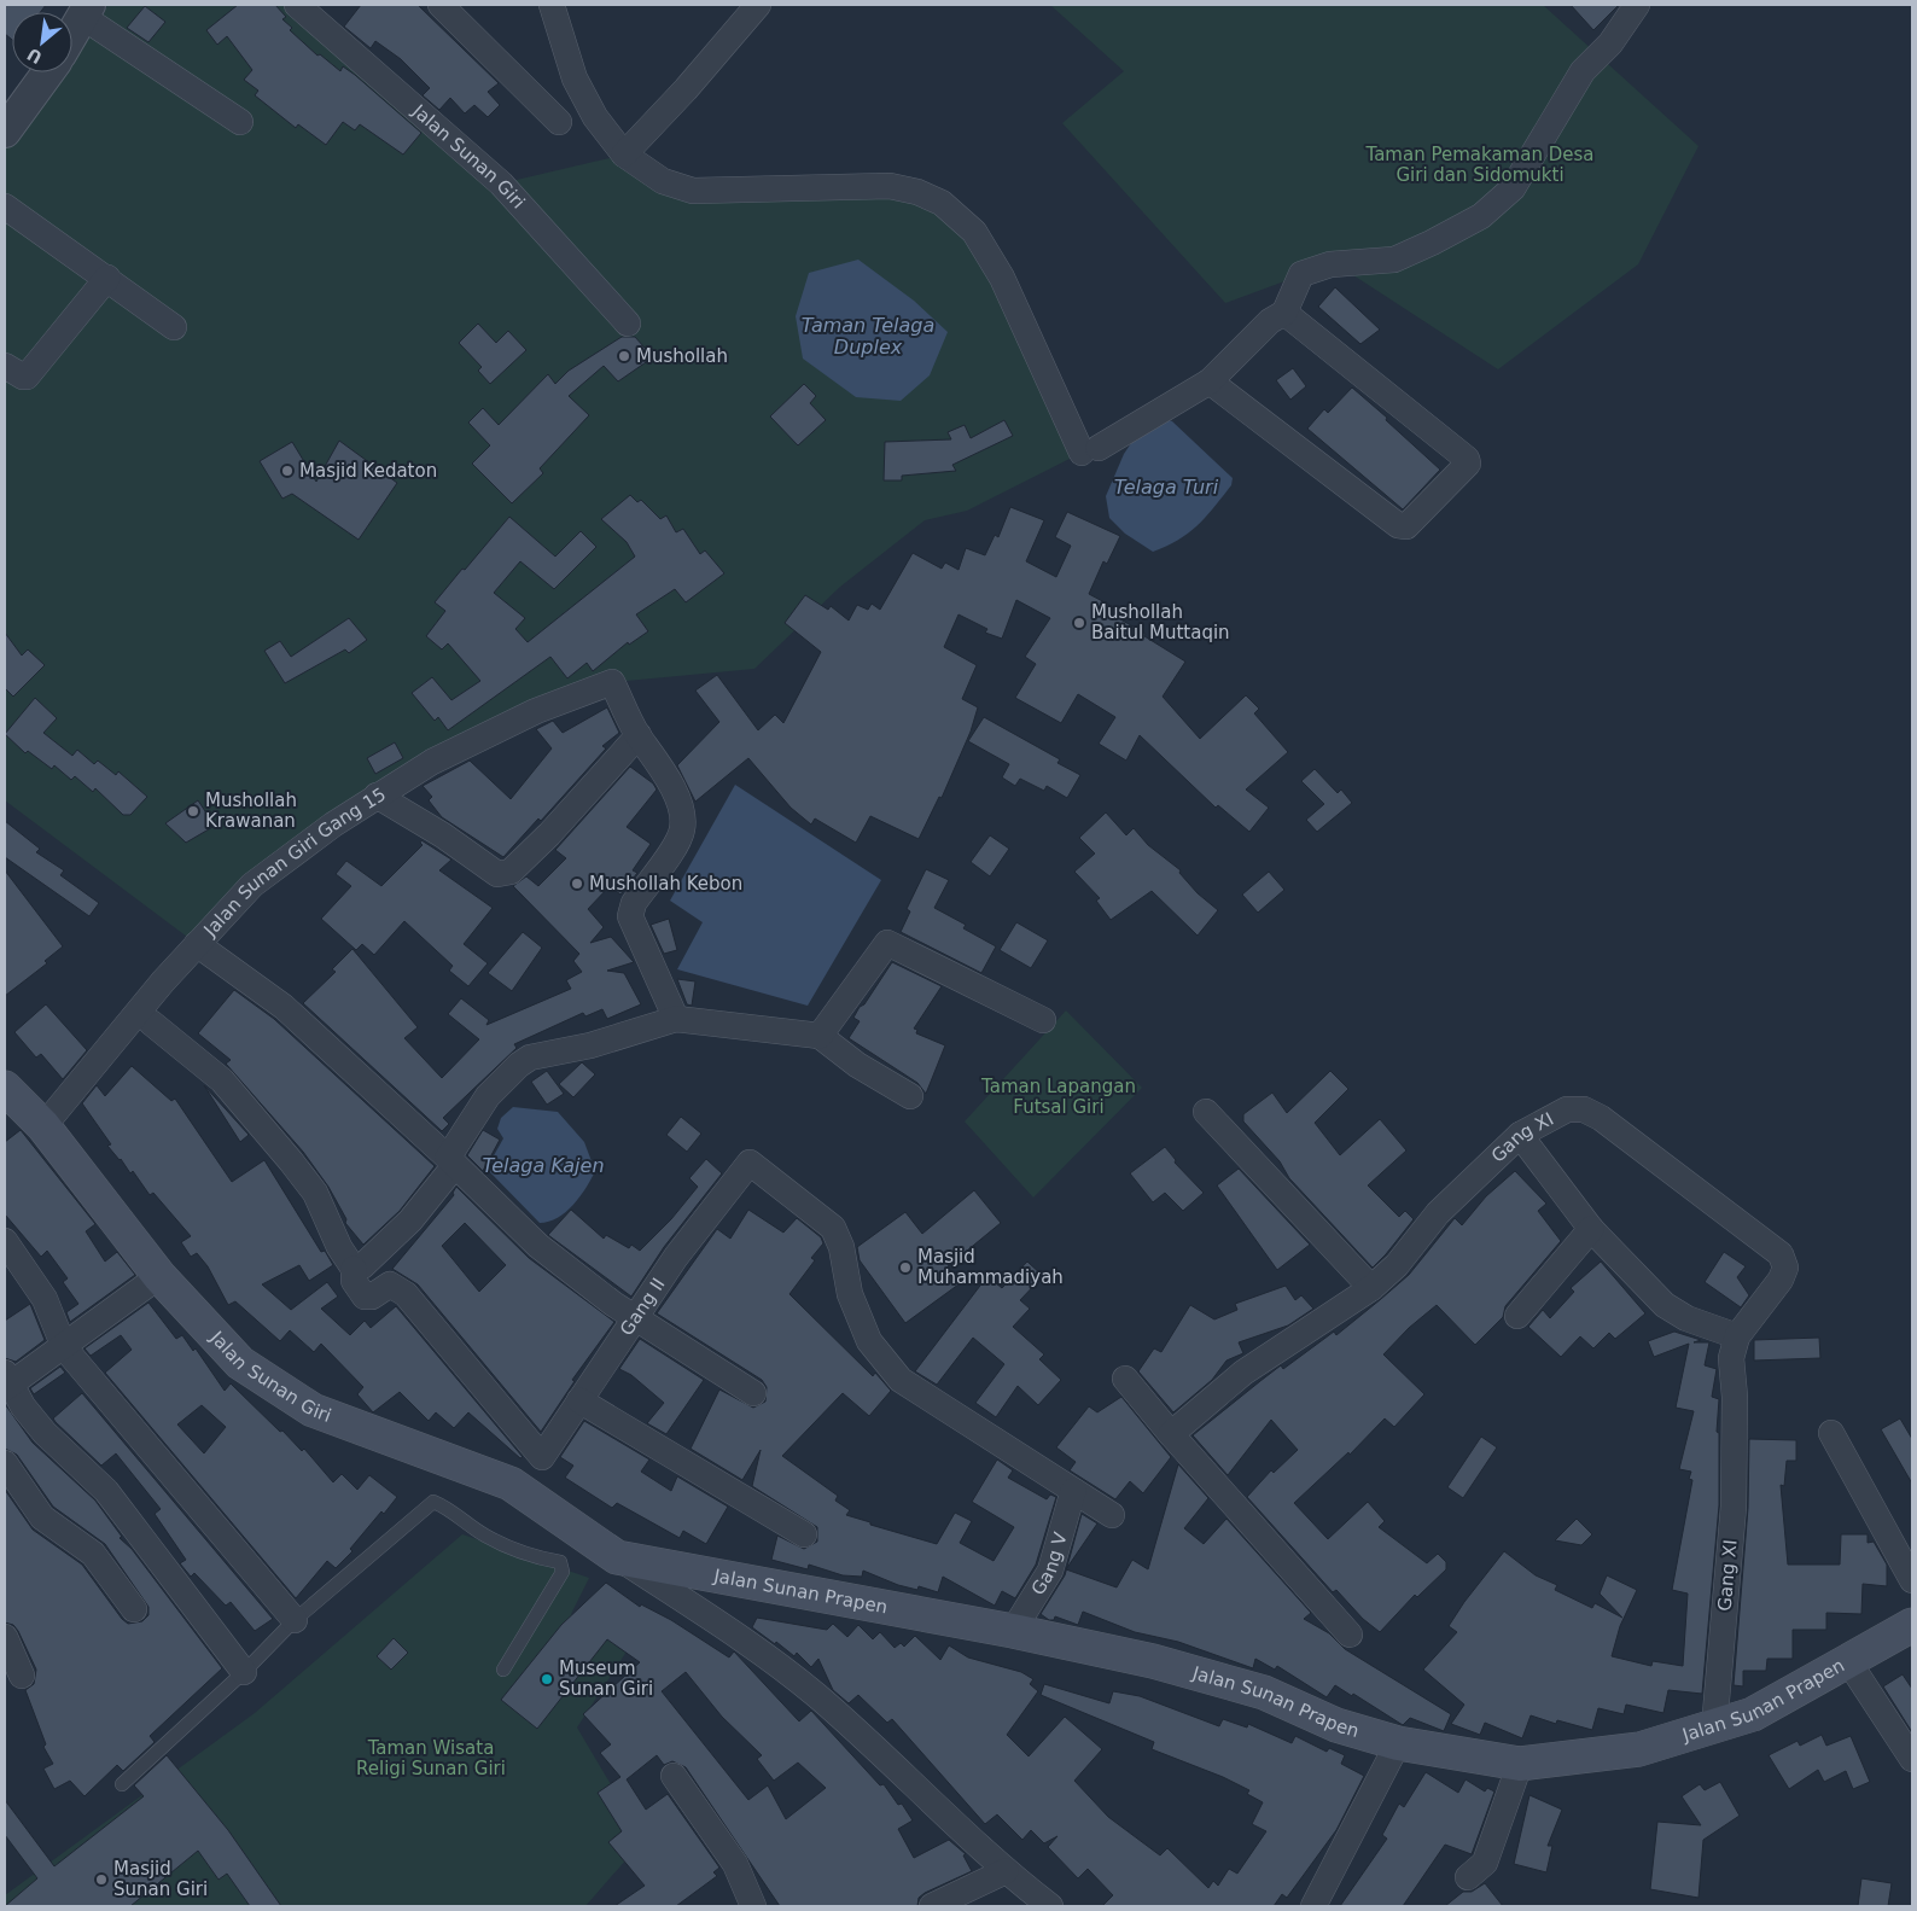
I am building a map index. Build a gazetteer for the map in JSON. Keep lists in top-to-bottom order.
{
  "streets": {
    "main road": ["Jalan Sunan Giri", "Jalan Sunan Prapen"],
    "street": [
      "Jalan Sunan Giri Gang 15",
      "Gang XI",
      "Gang II",
      "Gang V"
    ]
  },
  "crossings": [
    ["Jalan Sunan Giri", "Jalan Sunan Giri Gang 15"],
    ["Jalan Sunan Giri", "Jalan Sunan Prapen"],
    ["Gang XI", "Jalan Sunan Prapen"],
    ["Gang II", "Gang V"],
    ["Gang V", "Jalan Sunan Prapen"]
  ],
  "water": ["Taman Telaga Duplex", "Telaga Turi", "Telaga Kajen"],
  "parks": ["Taman Pemakaman Desa Giri dan Sidomukti", "Taman Lapangan Futsal Giri", "Taman Wisata Religi Sunan Giri"],
  "places": [
    "Mushollah",
    "Masjid Kedaton",
    "Mushollah Baitul Muttaqin",
    "Mushollah Krawanan",
    "Mushollah Kebon",
    "Masjid Muhammadiyah",
    "Museum Sunan Giri",
    "Masjid Sunan Giri"
  ],
  "north": "bottom left"
}
